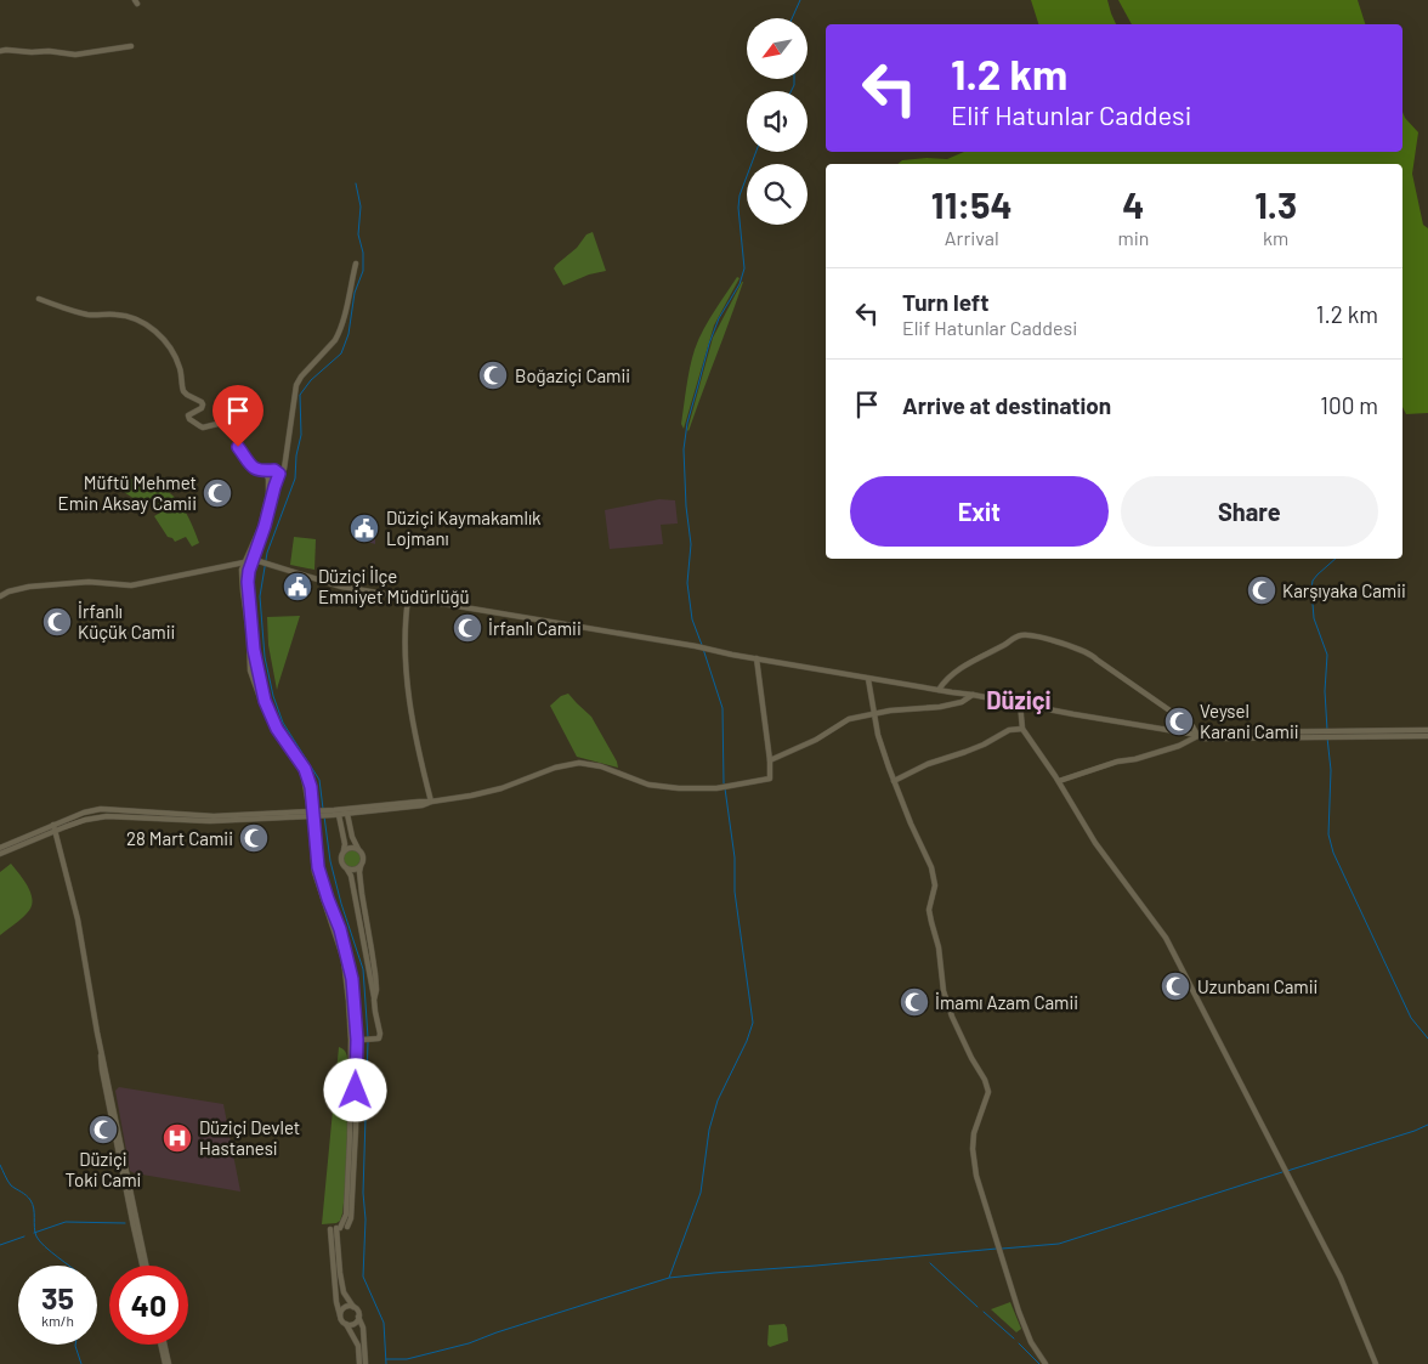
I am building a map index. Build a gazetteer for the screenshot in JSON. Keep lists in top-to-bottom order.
{
  "districts": ["Düziçi"],
  "places": {
    "mosque": [
      "Boğaziçi Camii",
      "Müftü Mehmet Emin Aksay Camii",
      "Karşıyaka Camii",
      "İrfanlı Küçük Camii",
      "İrfanlı Camii",
      "Veysel Karani Camii",
      "28 Mart Camii",
      "Uzunbanı Camii",
      "İmamı Azam Camii",
      "Düziçi Toki Cami"
    ],
    "public building": ["Düziçi Kaymakamlık Lojmanı", "Düziçi İlçe Emniyet Müdürlüğü"],
    "hospital": ["Düziçi Devlet Hastanesi"]
  },
  "north": "bottom left",
  "page": {
    "turn": ["1.2 km", "Elif Hatunlar Caddesi"],
    "eta": [
      "11:54",
      "Arrival",
      "4",
      "min",
      "1.3",
      "km"
    ],
    "list": [
      {
        "name": "Turn left",
        "note": "Elif Hatunlar Caddesi",
        "value": "1.2 km"
      },
      {
        "name": "Arrive at destination",
        "value": "100 m"
      }
    ],
    "buttons": ["Exit", "Share"],
    "speed": "35 km/h",
    "limit": "40"
  }
}
